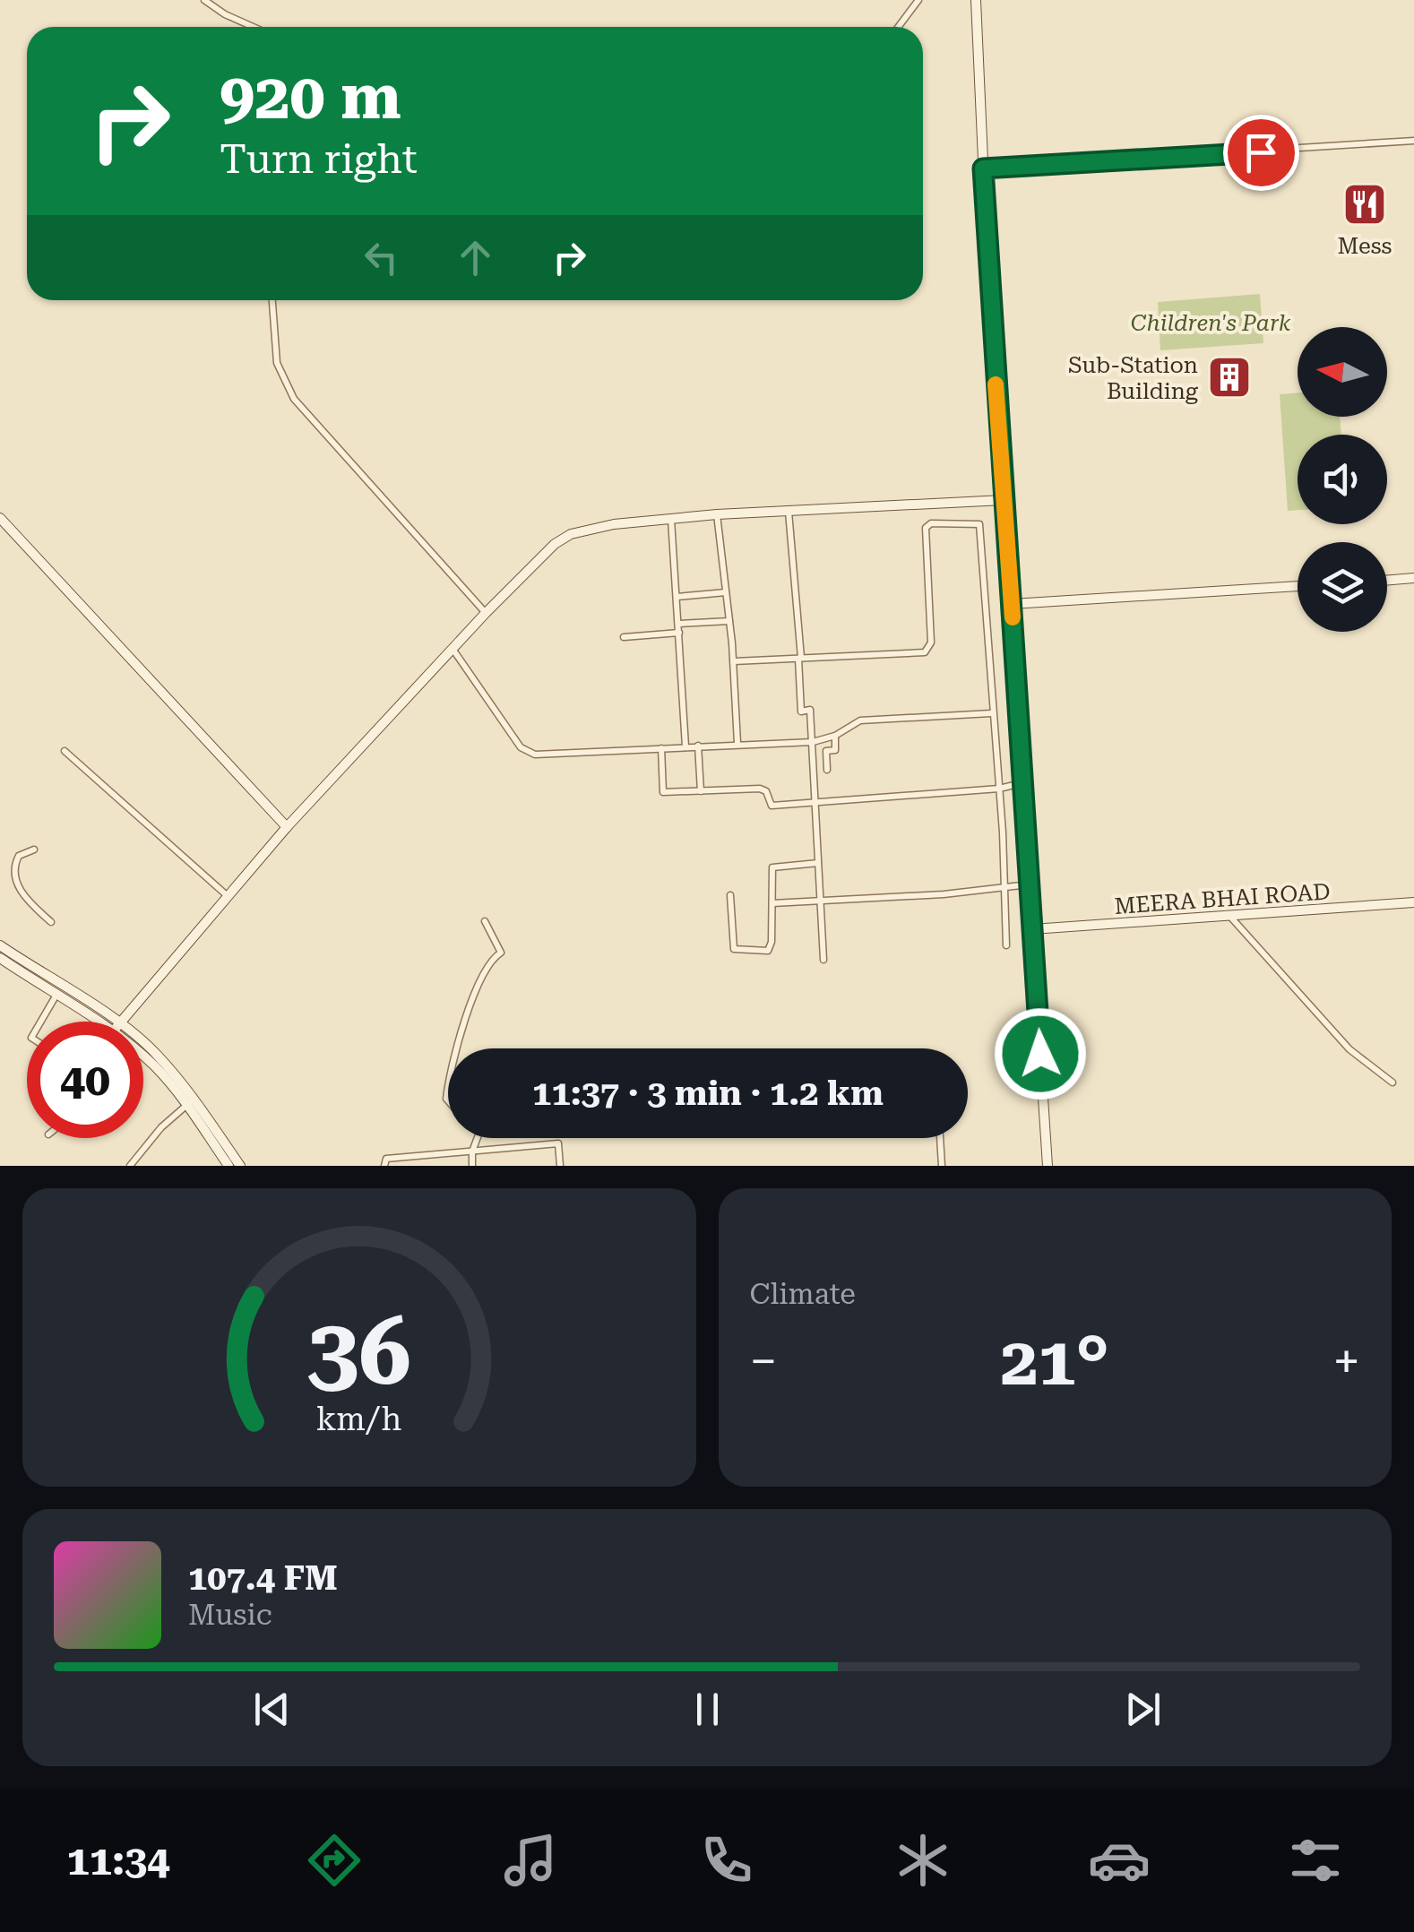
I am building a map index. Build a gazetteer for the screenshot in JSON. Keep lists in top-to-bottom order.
{
  "streets": {
    "street": ["MEERA BHAI ROAD"]
  },
  "parks": ["Children's Park"],
  "places": {
    "restaurant": ["Mess"],
    "building": ["Sub-Station Building"]
  },
  "north": "left",
  "page": {
    "turn": ["920 m", "Turn right"],
    "limit": "40",
    "trip": "11:37 · 3 min · 1.2 km",
    "tile": "Climate",
    "heat": ["−", "21°", "+"],
    "song": ["107.4 FM", "Music"],
    "tabs": "11:34",
    "gauge": ["36", "km/h"]
  }
}
